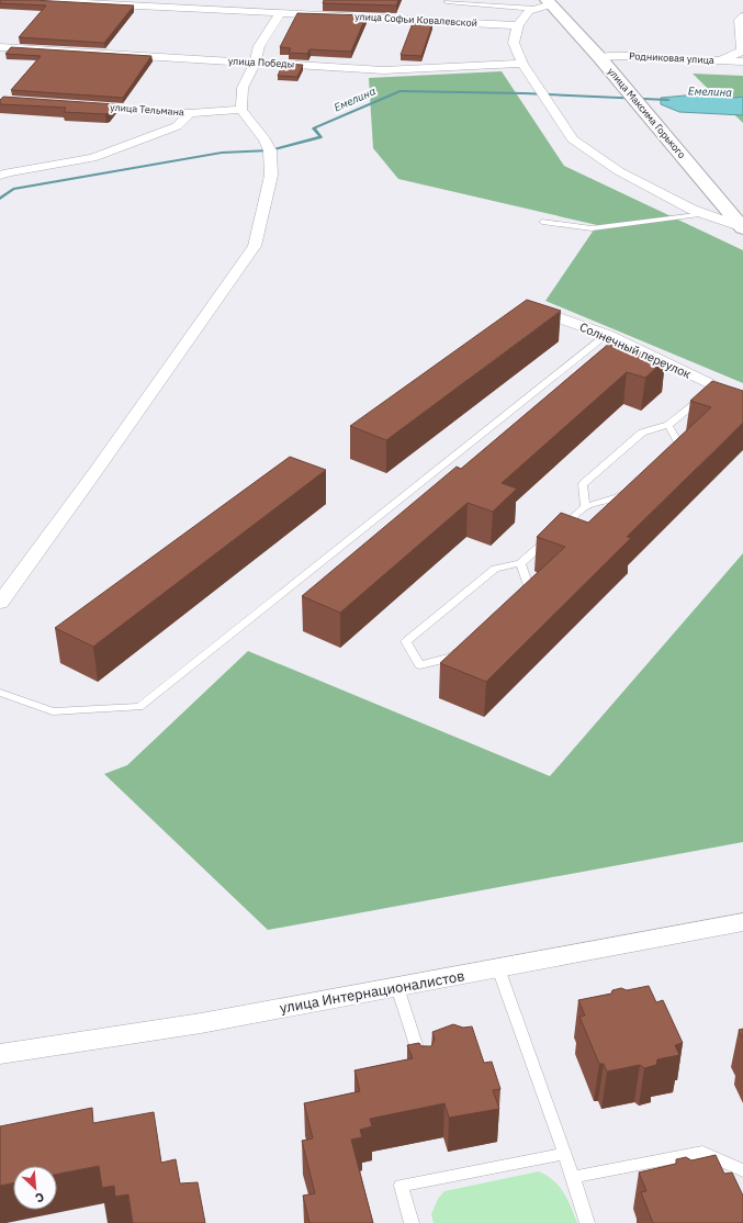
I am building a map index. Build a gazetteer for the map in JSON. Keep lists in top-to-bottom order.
{
  "streets": {
    "main road": ["улица Максима Горького"],
    "street": [
      "улица Софьи Ковалевской",
      "Родниковая улица",
      "улица Победы",
      "улица Тельмана",
      "Солнечный переулок",
      "улица Интернационалистов"
    ]
  },
  "crossings": [
    ["Родниковая улица", "улица Максима Горького"]
  ],
  "water": ["Емелина"],
  "north": "bottom right"
}
